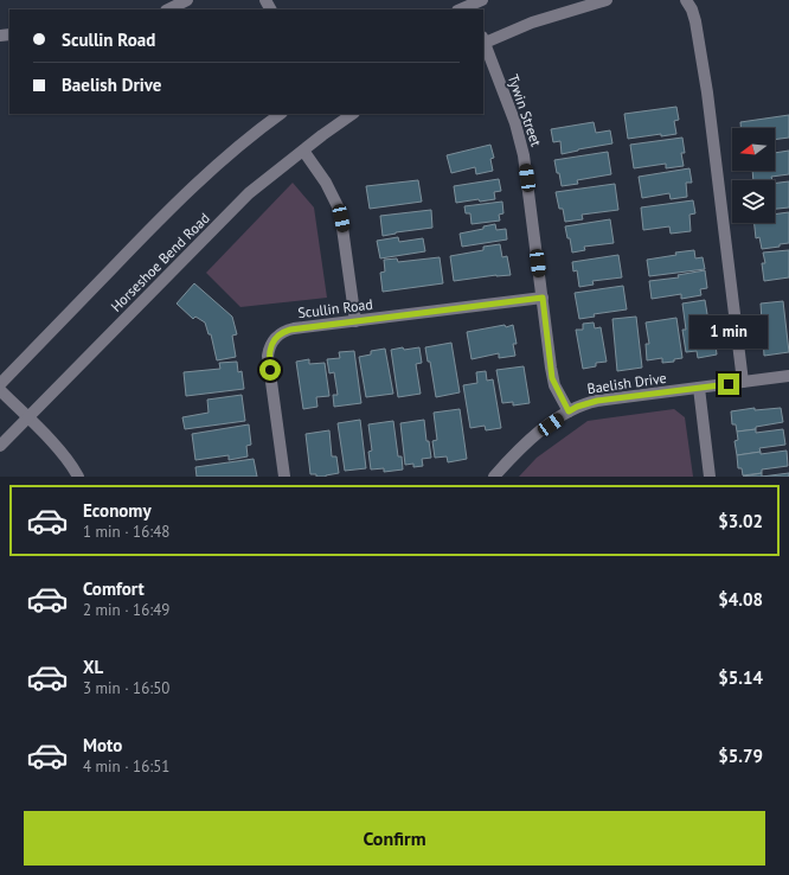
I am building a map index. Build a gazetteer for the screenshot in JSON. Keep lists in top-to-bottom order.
{
  "streets": {
    "street": [
      "Tywin Street",
      "Horseshoe Bend Road",
      "Scullin Road",
      "Baelish Drive"
    ]
  },
  "crossings": [
    ["Tywin Street", "Scullin Road"],
    ["Tywin Street", "Baelish Drive"]
  ],
  "north": "left",
  "page": {
    "banner": ["Scullin Road", "Baelish Drive"],
    "bubble": "1 min",
    "list": [
      {
        "name": "Economy",
        "note": "1 min · 16:48",
        "value": "$3.02"
      },
      {
        "name": "Comfort",
        "note": "2 min · 16:49",
        "value": "$4.08"
      },
      {
        "name": "XL",
        "note": "3 min · 16:50",
        "value": "$5.14"
      },
      {
        "name": "Moto",
        "note": "4 min · 16:51",
        "value": "$5.79"
      }
    ],
    "buttons": "Confirm"
  }
}
